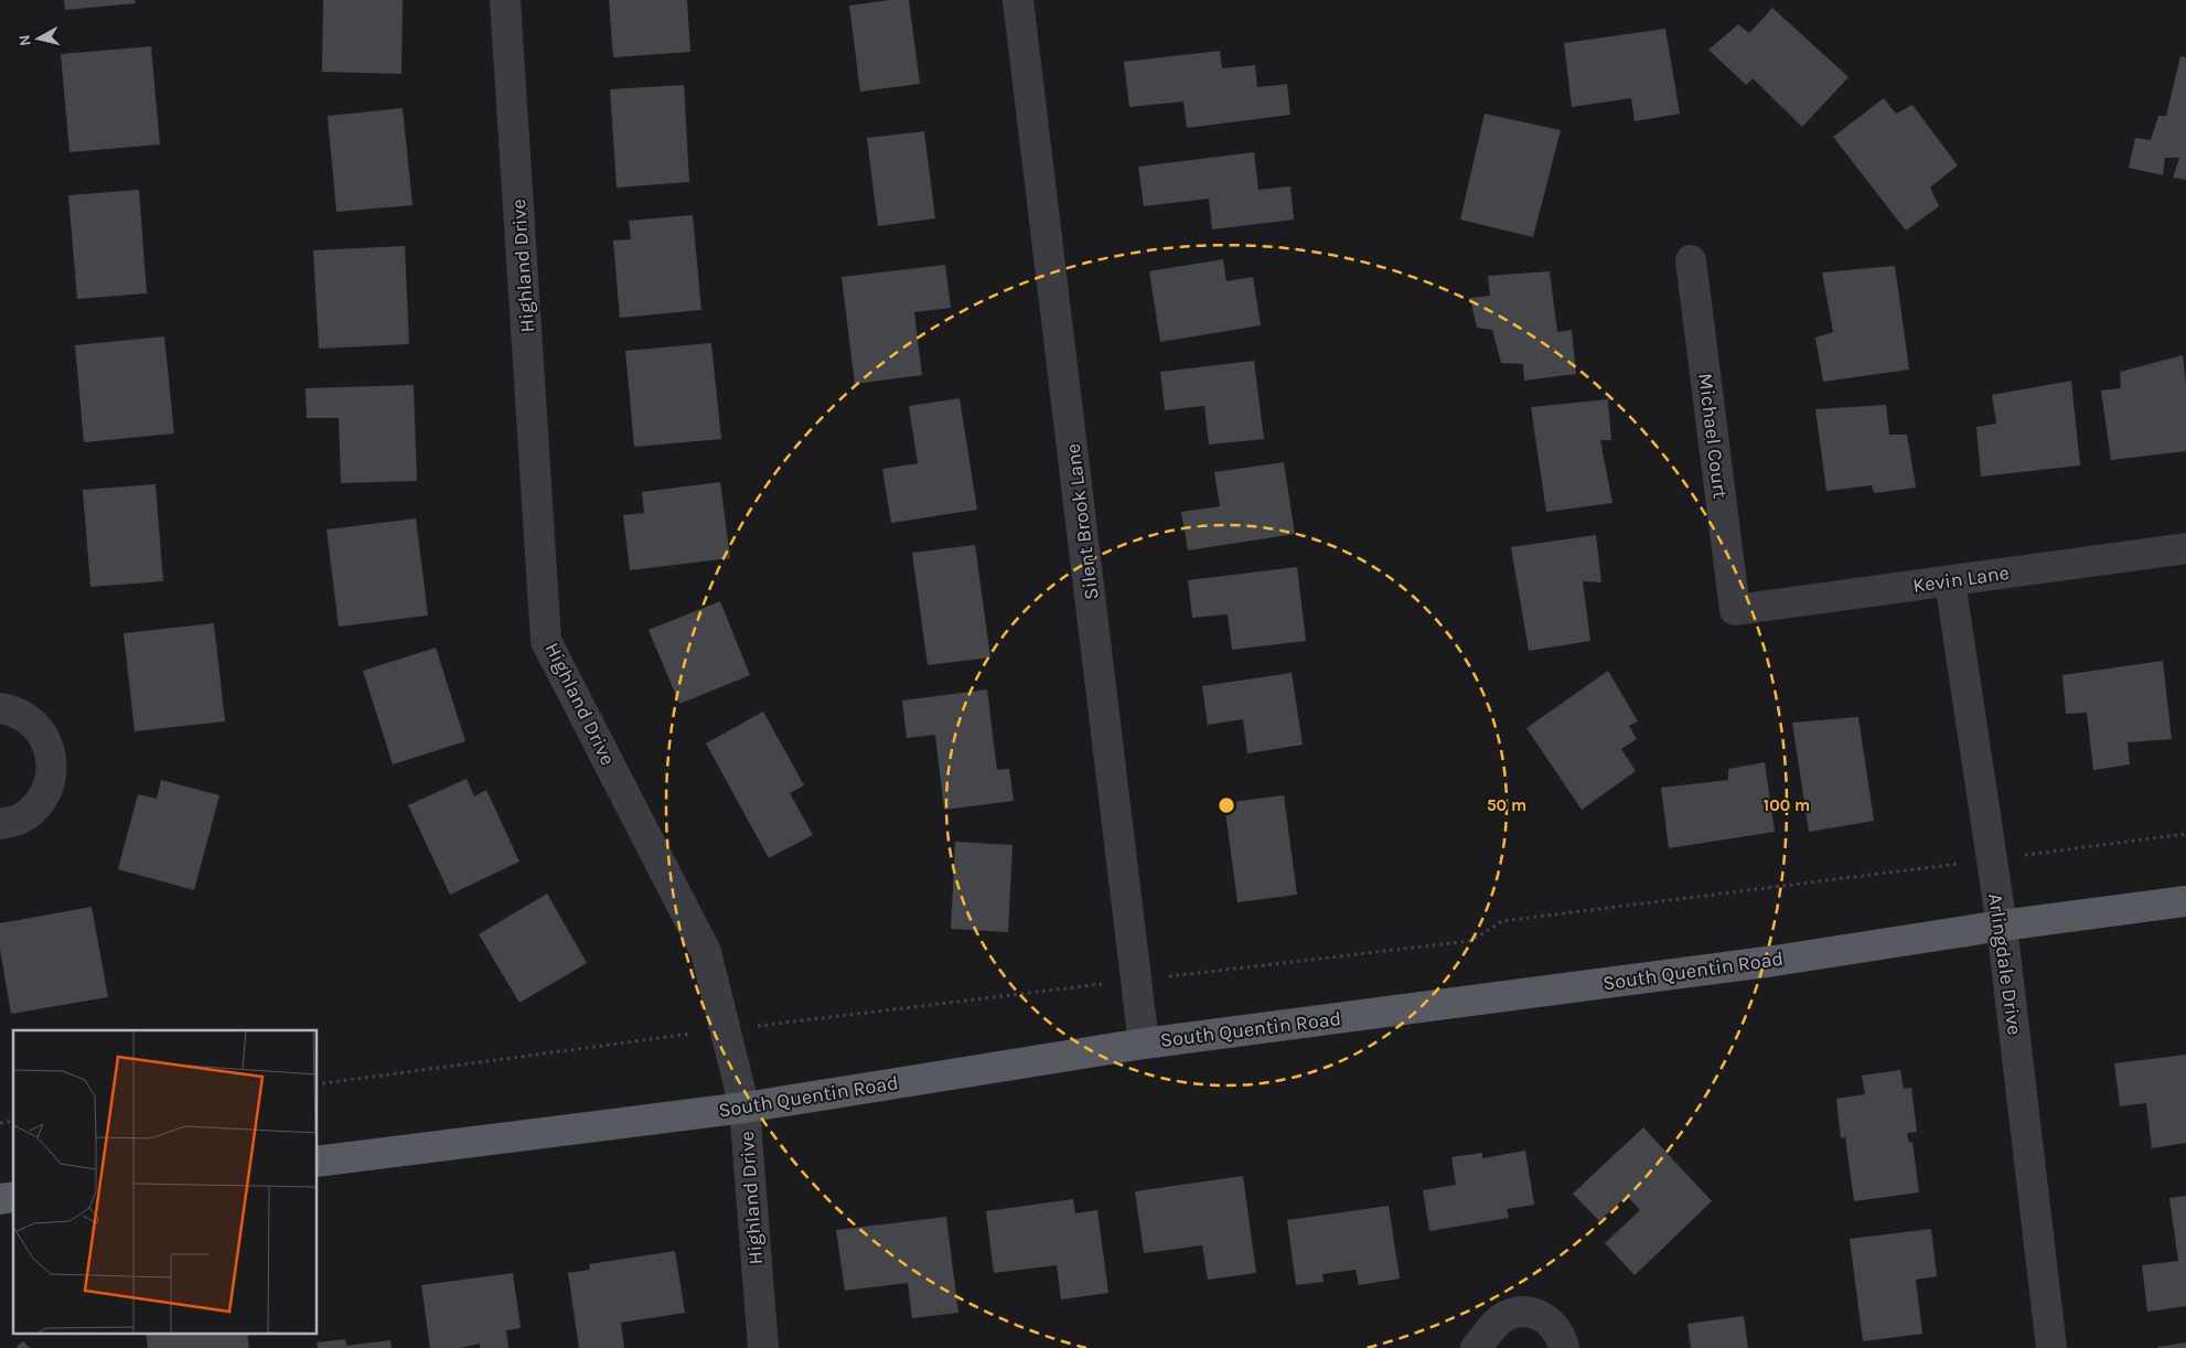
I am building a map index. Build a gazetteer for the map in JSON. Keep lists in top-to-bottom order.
{
  "streets": {
    "main road": ["South Quentin Road"],
    "street": [
      "Highland Drive",
      "Michael Court",
      "Silent Brook Lane",
      "Kevin Lane",
      "Arlingdale Drive"
    ]
  },
  "crossings": [
    ["Highland Drive", "South Quentin Road"],
    ["Michael Court", "Kevin Lane"],
    ["Silent Brook Lane", "South Quentin Road"],
    ["Kevin Lane", "Arlingdale Drive"],
    ["Arlingdale Drive", "South Quentin Road"]
  ],
  "north": "left",
  "rings": ["50 m", "100 m"]
}
